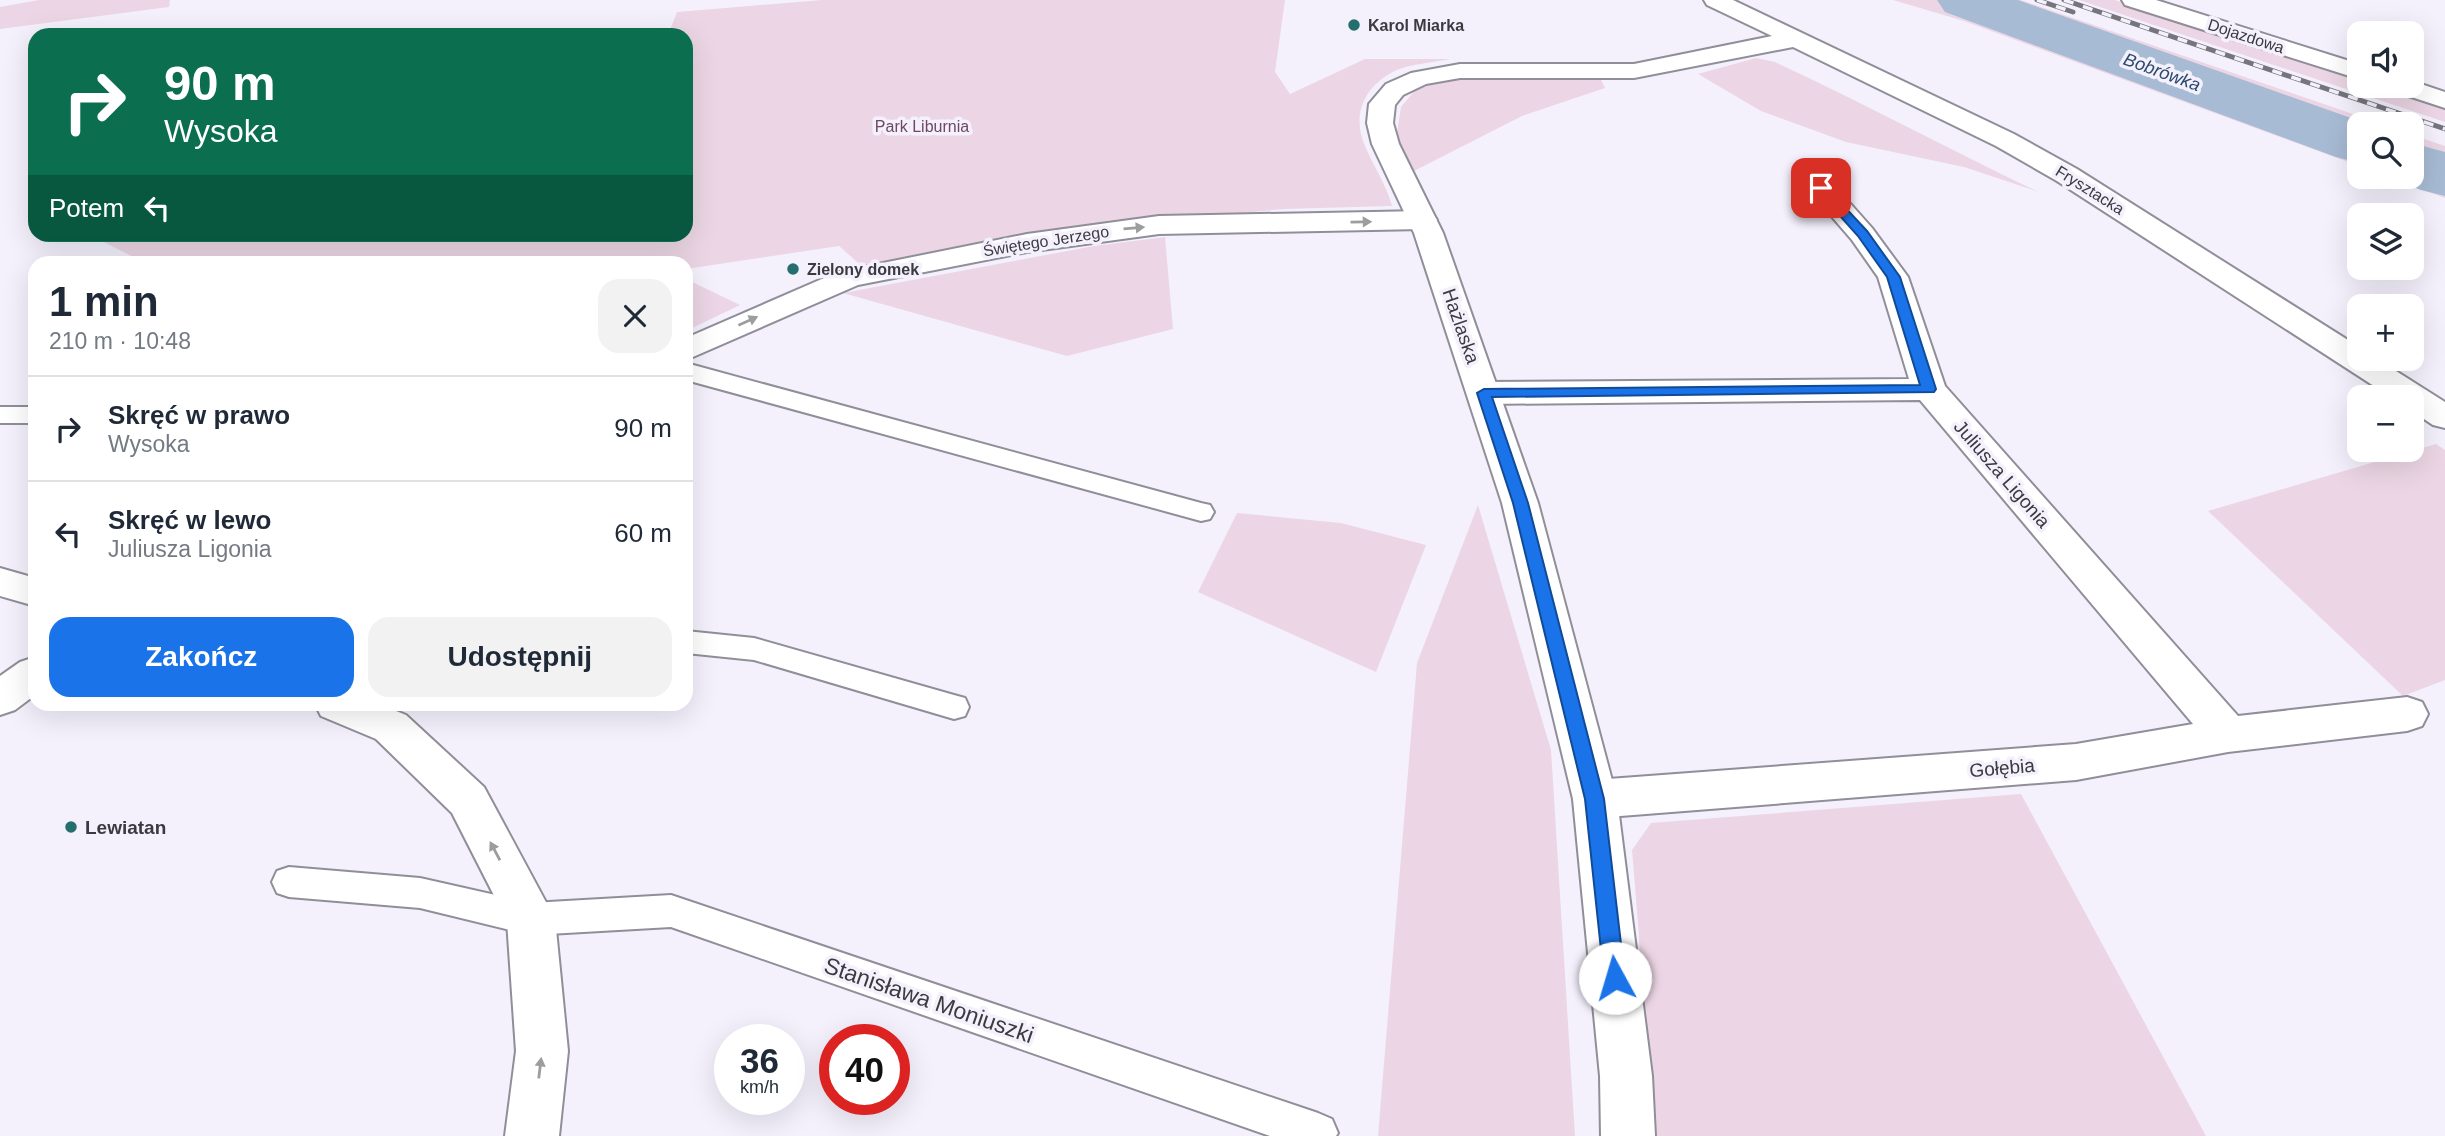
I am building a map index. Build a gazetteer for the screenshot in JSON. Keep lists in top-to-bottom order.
{
  "streets": {
    "street": [
      "Dojazdowa",
      "Frysztacka",
      "Świętego Jerzego",
      "Hażlaska",
      "Juliusza Ligonia",
      "Gołębia"
    ],
    "lane": ["Stanisława Moniuszki"]
  },
  "crossings": [
    ["Frysztacka", "Hażlaska"],
    ["Świętego Jerzego", "Hażlaska"],
    ["Hażlaska", "Gołębia"],
    ["Juliusza Ligonia", "Gołębia"]
  ],
  "one_way": ["Świętego Jerzego"],
  "water": ["Bobrówka"],
  "parks": ["Park Liburnia"],
  "places": ["Karol Miarka", "Zielony domek", "Lewiatan"],
  "page": {
    "map_buttons": ["+", "−"],
    "turn": ["90 m", "Wysoka"],
    "then": "Potem",
    "heading": ["1 min", "210 m · 10:48"],
    "list": [
      {
        "name": "Skręć w prawo",
        "note": "Wysoka",
        "value": "90 m"
      },
      {
        "name": "Skręć w lewo",
        "note": "Juliusza Ligonia",
        "value": "60 m"
      }
    ],
    "buttons": ["Zakończ", "Udostępnij"],
    "speed": "36 km/h",
    "limit": "40"
  }
}
